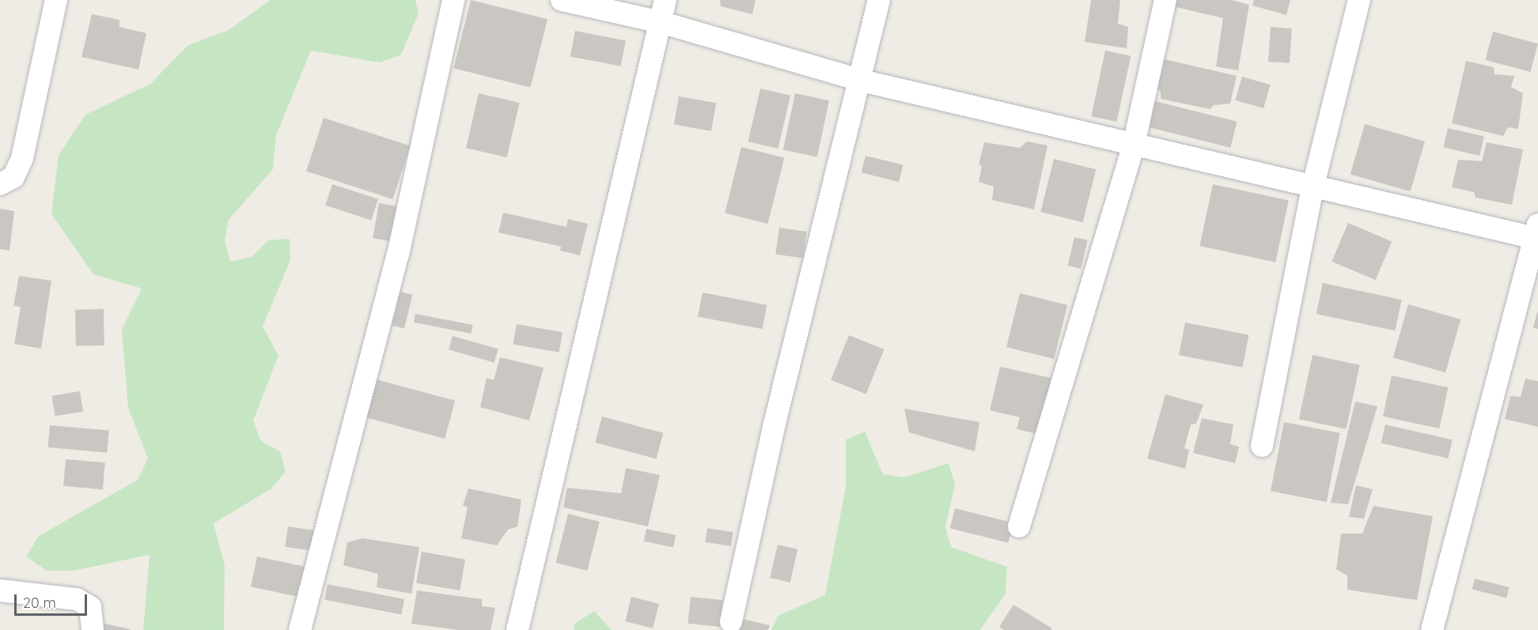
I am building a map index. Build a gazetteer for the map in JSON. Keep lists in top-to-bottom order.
{
  "scale_bar": "20 m"
}
